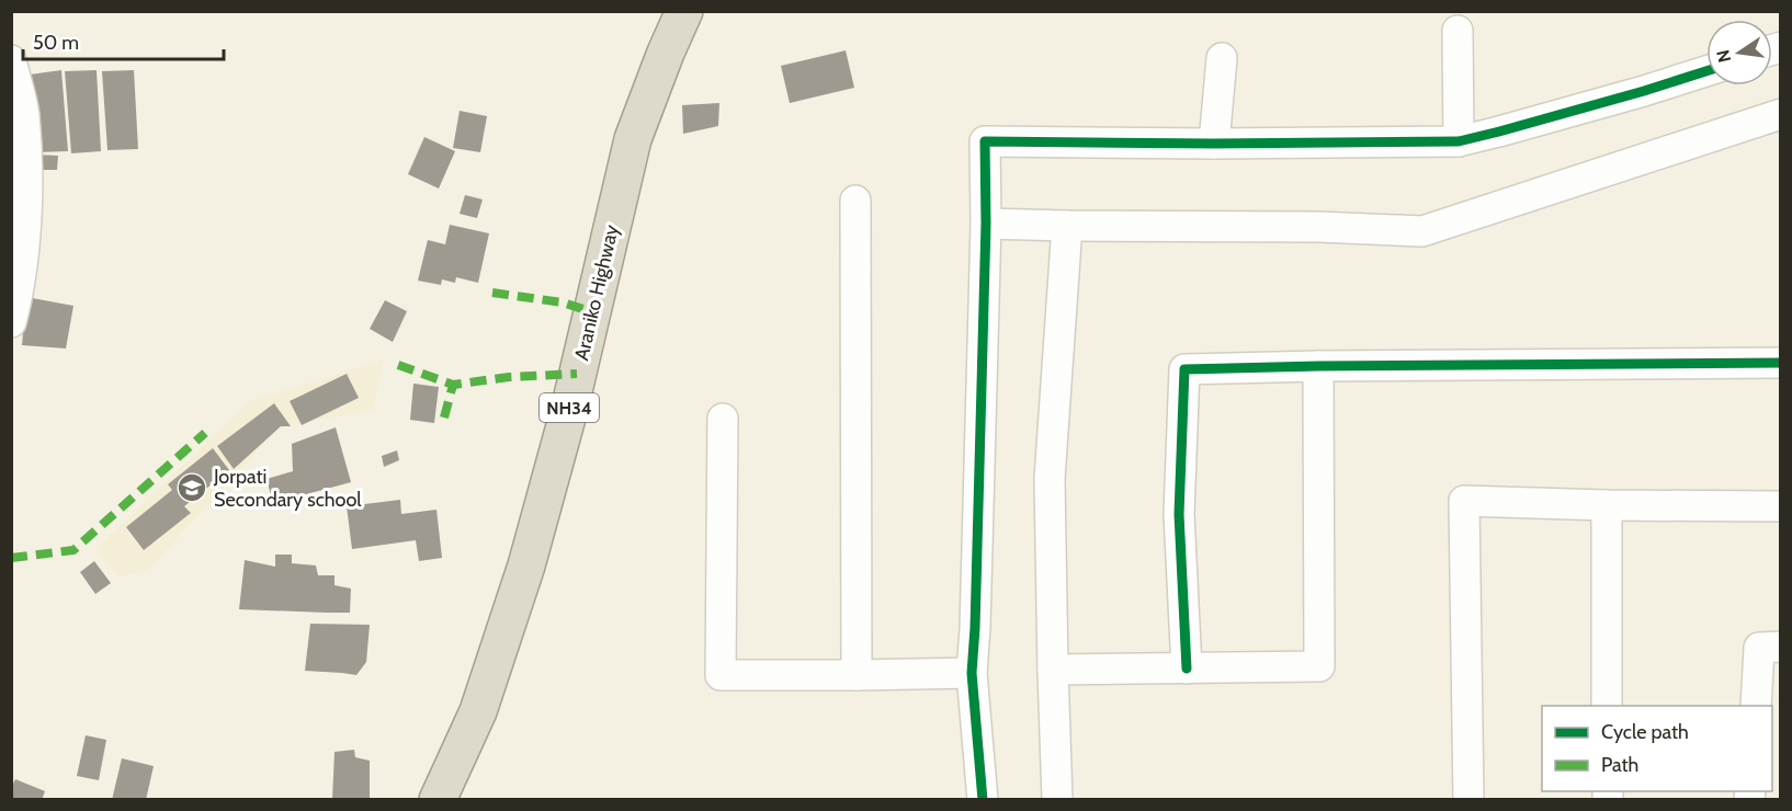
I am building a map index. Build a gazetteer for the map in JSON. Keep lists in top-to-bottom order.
{
  "streets": {
    "highway": ["Araniko Highway", "NH34"]
  },
  "places": {
    "school or university": ["Jorpati Secondary school"]
  },
  "legend": ["Cycle path", "Path"],
  "scale_bar": "50 m",
  "north": "left"
}
